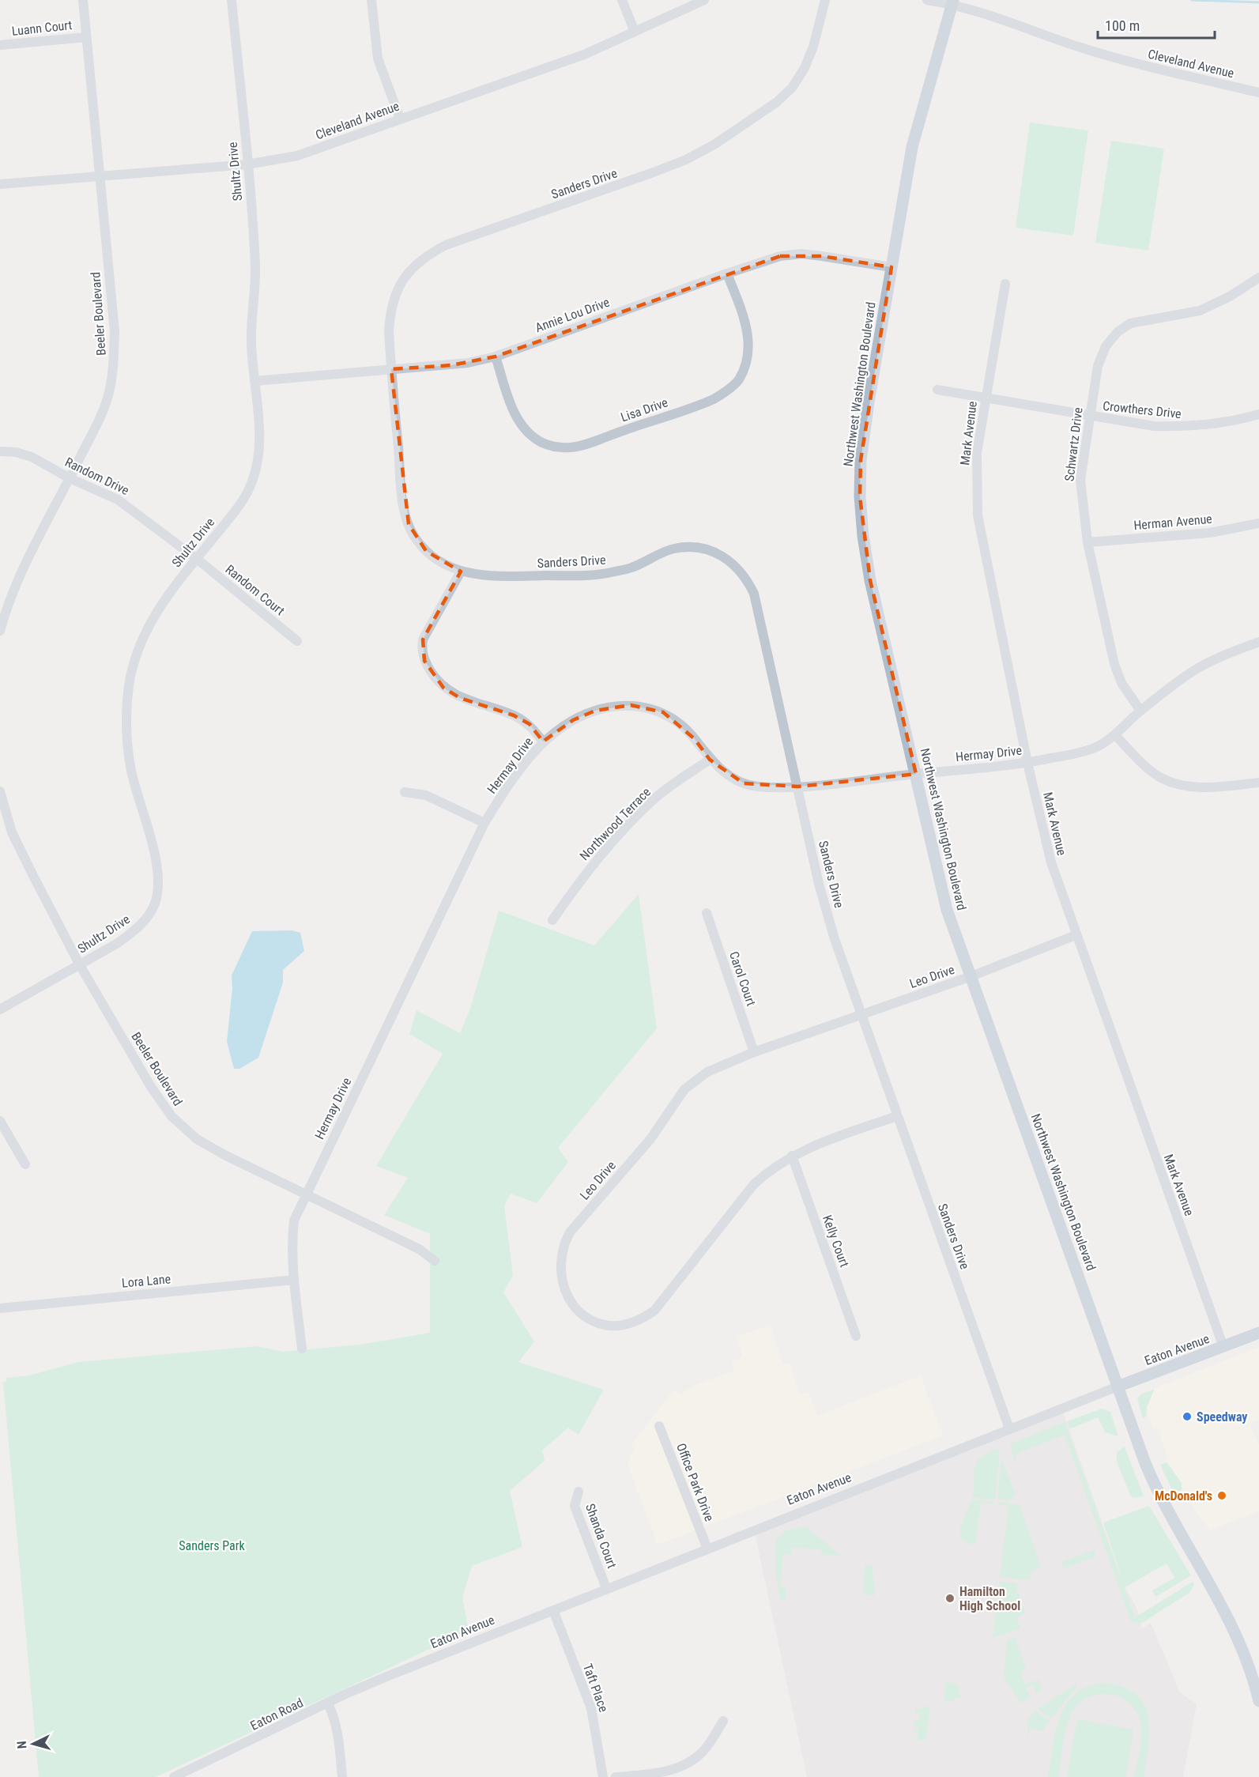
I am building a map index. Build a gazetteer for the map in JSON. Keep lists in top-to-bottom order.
{
  "streets": {
    "main road": ["Northwest Washington Boulevard", "Eaton Avenue"],
    "street": [
      "Luann Court",
      "Cleveland Avenue",
      "Shultz Drive",
      "Sanders Drive",
      "Beeler Boulevard",
      "Annie Lou Drive",
      "Lisa Drive",
      "Crowthers Drive",
      "Mark Avenue",
      "Schwartz Drive",
      "Random Drive",
      "Herman Avenue",
      "Random Court",
      "Hermay Drive",
      "Northwood Terrace",
      "Leo Drive",
      "Carol Court",
      "Kelly Court",
      "Lora Lane",
      "Office Park Drive",
      "Shanda Court",
      "Taft Place",
      "Eaton Road"
    ]
  },
  "crossings": [
    ["Luann Court", "Beeler Boulevard"],
    ["Cleveland Avenue", "Shultz Drive"],
    ["Cleveland Avenue", "Beeler Boulevard"],
    ["Cleveland Avenue", "Northwest Washington Boulevard"],
    ["Shultz Drive", "Beeler Boulevard"],
    ["Shultz Drive", "Annie Lou Drive"],
    ["Shultz Drive", "Random Drive"],
    ["Shultz Drive", "Random Court"],
    ["Sanders Drive", "Annie Lou Drive"],
    ["Sanders Drive", "Hermay Drive"],
    ["Sanders Drive", "Leo Drive"],
    ["Sanders Drive", "Eaton Avenue"],
    ["Beeler Boulevard", "Random Drive"],
    ["Beeler Boulevard", "Hermay Drive"],
    ["Annie Lou Drive", "Northwest Washington Boulevard"],
    ["Annie Lou Drive", "Lisa Drive"],
    ["Northwest Washington Boulevard", "Hermay Drive"],
    ["Northwest Washington Boulevard", "Leo Drive"],
    ["Northwest Washington Boulevard", "Eaton Avenue"],
    ["Crowthers Drive", "Mark Avenue"],
    ["Crowthers Drive", "Schwartz Drive"],
    ["Mark Avenue", "Hermay Drive"],
    ["Mark Avenue", "Leo Drive"],
    ["Mark Avenue", "Eaton Avenue"],
    ["Schwartz Drive", "Herman Avenue"],
    ["Schwartz Drive", "Hermay Drive"],
    ["Random Drive", "Random Court"],
    ["Hermay Drive", "Northwood Terrace"],
    ["Hermay Drive", "Lora Lane"],
    ["Leo Drive", "Carol Court"],
    ["Leo Drive", "Kelly Court"],
    ["Eaton Avenue", "Office Park Drive"],
    ["Eaton Avenue", "Shanda Court"],
    ["Eaton Avenue", "Taft Place"],
    ["Eaton Avenue", "Eaton Road"]
  ],
  "parks": ["Sanders Park"],
  "places": ["Speedway", "McDonald's", "Hamilton High School"],
  "scale_bar": "100 m",
  "north": "left"
}
